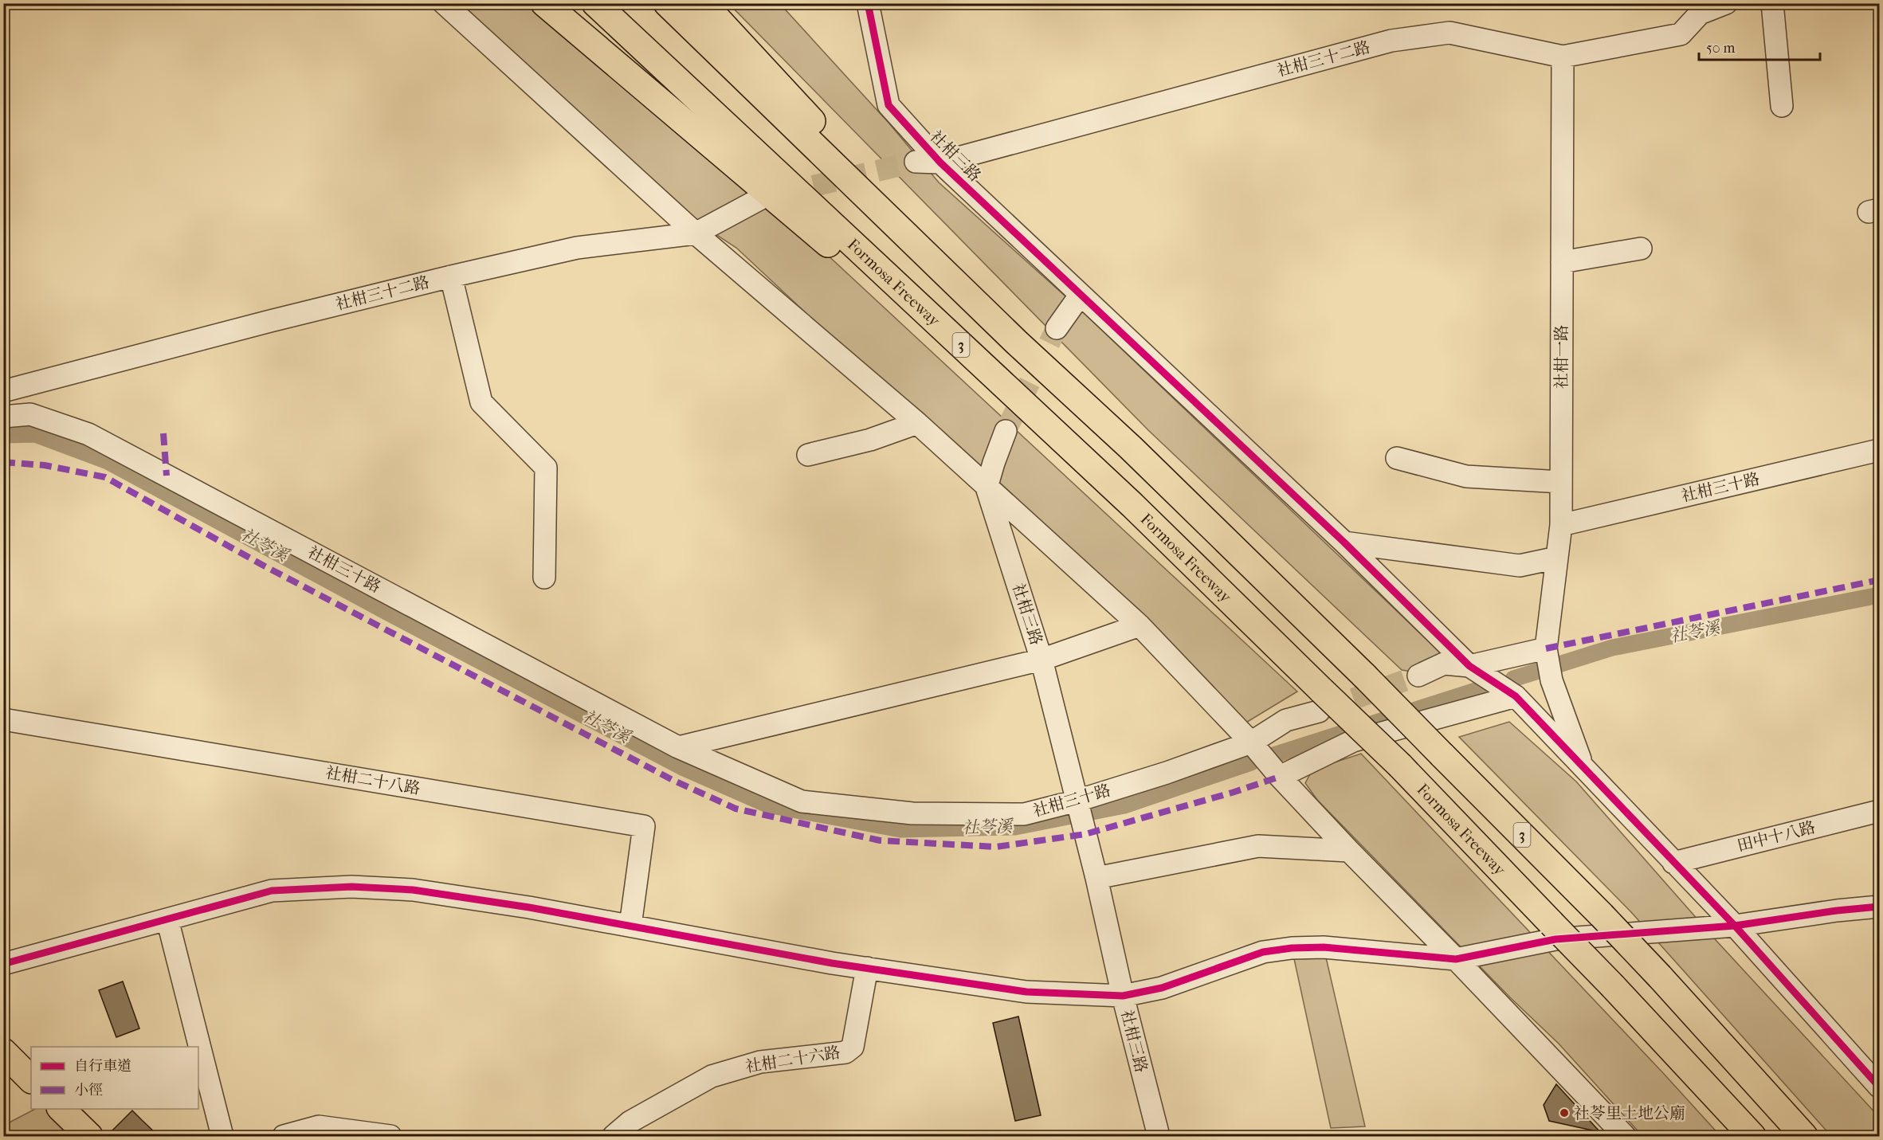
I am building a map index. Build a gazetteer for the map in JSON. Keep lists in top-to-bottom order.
{
  "streets": {
    "main road": ["Formosa Freeway", "3"],
    "street": [
      "社柑三十二路",
      "社柑三路",
      "社柑一路",
      "社柑三十路",
      "社柑二十八路",
      "田中十八路",
      "社柑二十六路"
    ]
  },
  "crossings": [
    ["社柑三十二路", "社柑三路"],
    ["社柑三十二路", "社柑一路"],
    ["社柑三路", "社柑三十路"],
    ["社柑三路", "田中十八路"],
    ["Formosa Freeway", "社柑三十路"],
    ["社柑一路", "社柑三十路"]
  ],
  "water": ["社苓溪"],
  "places": ["社苓里土地公廟"],
  "legend": ["自行車道", "小徑"],
  "scale_bar": "50 m"
}
